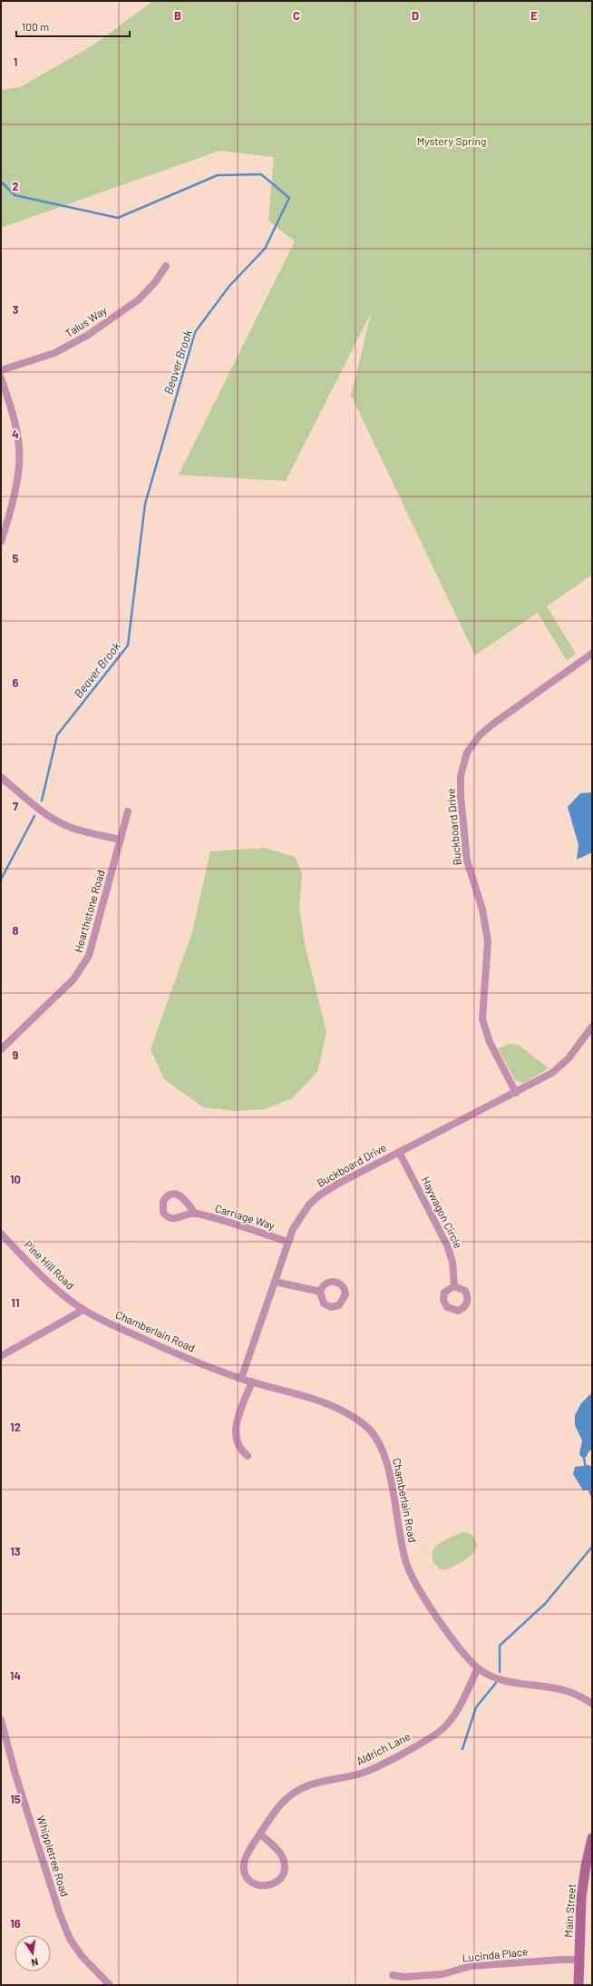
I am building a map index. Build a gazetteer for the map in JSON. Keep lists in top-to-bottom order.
{
  "streets": {
    "main road": ["Main Street"],
    "street": [
      "Talus Way",
      "Buckboard Drive",
      "Hearthstone Road",
      "Haywagon Circle",
      "Carriage Way",
      "Pine Hill Road",
      "Chamberlain Road",
      "Aldrich Lane",
      "Whippletree Road",
      "Lucinda Place"
    ]
  },
  "crossings": [
    ["Buckboard Drive", "Haywagon Circle"],
    ["Buckboard Drive", "Carriage Way"],
    ["Buckboard Drive", "Chamberlain Road"],
    ["Pine Hill Road", "Chamberlain Road"],
    ["Chamberlain Road", "Aldrich Lane"],
    ["Main Street", "Lucinda Place"]
  ],
  "water": ["Beaver Brook"],
  "parks": ["Mystery Spring"],
  "scale_bar": "100 m",
  "north": "bottom",
  "grid": {
    "columns": [
      "B",
      "C",
      "D",
      "E"
    ],
    "rows": [
      "1",
      "2",
      "3",
      "4",
      "5",
      "6",
      "7",
      "8",
      "9",
      "10",
      "11",
      "12",
      "13",
      "14",
      "15",
      "16"
    ]
  }
}
